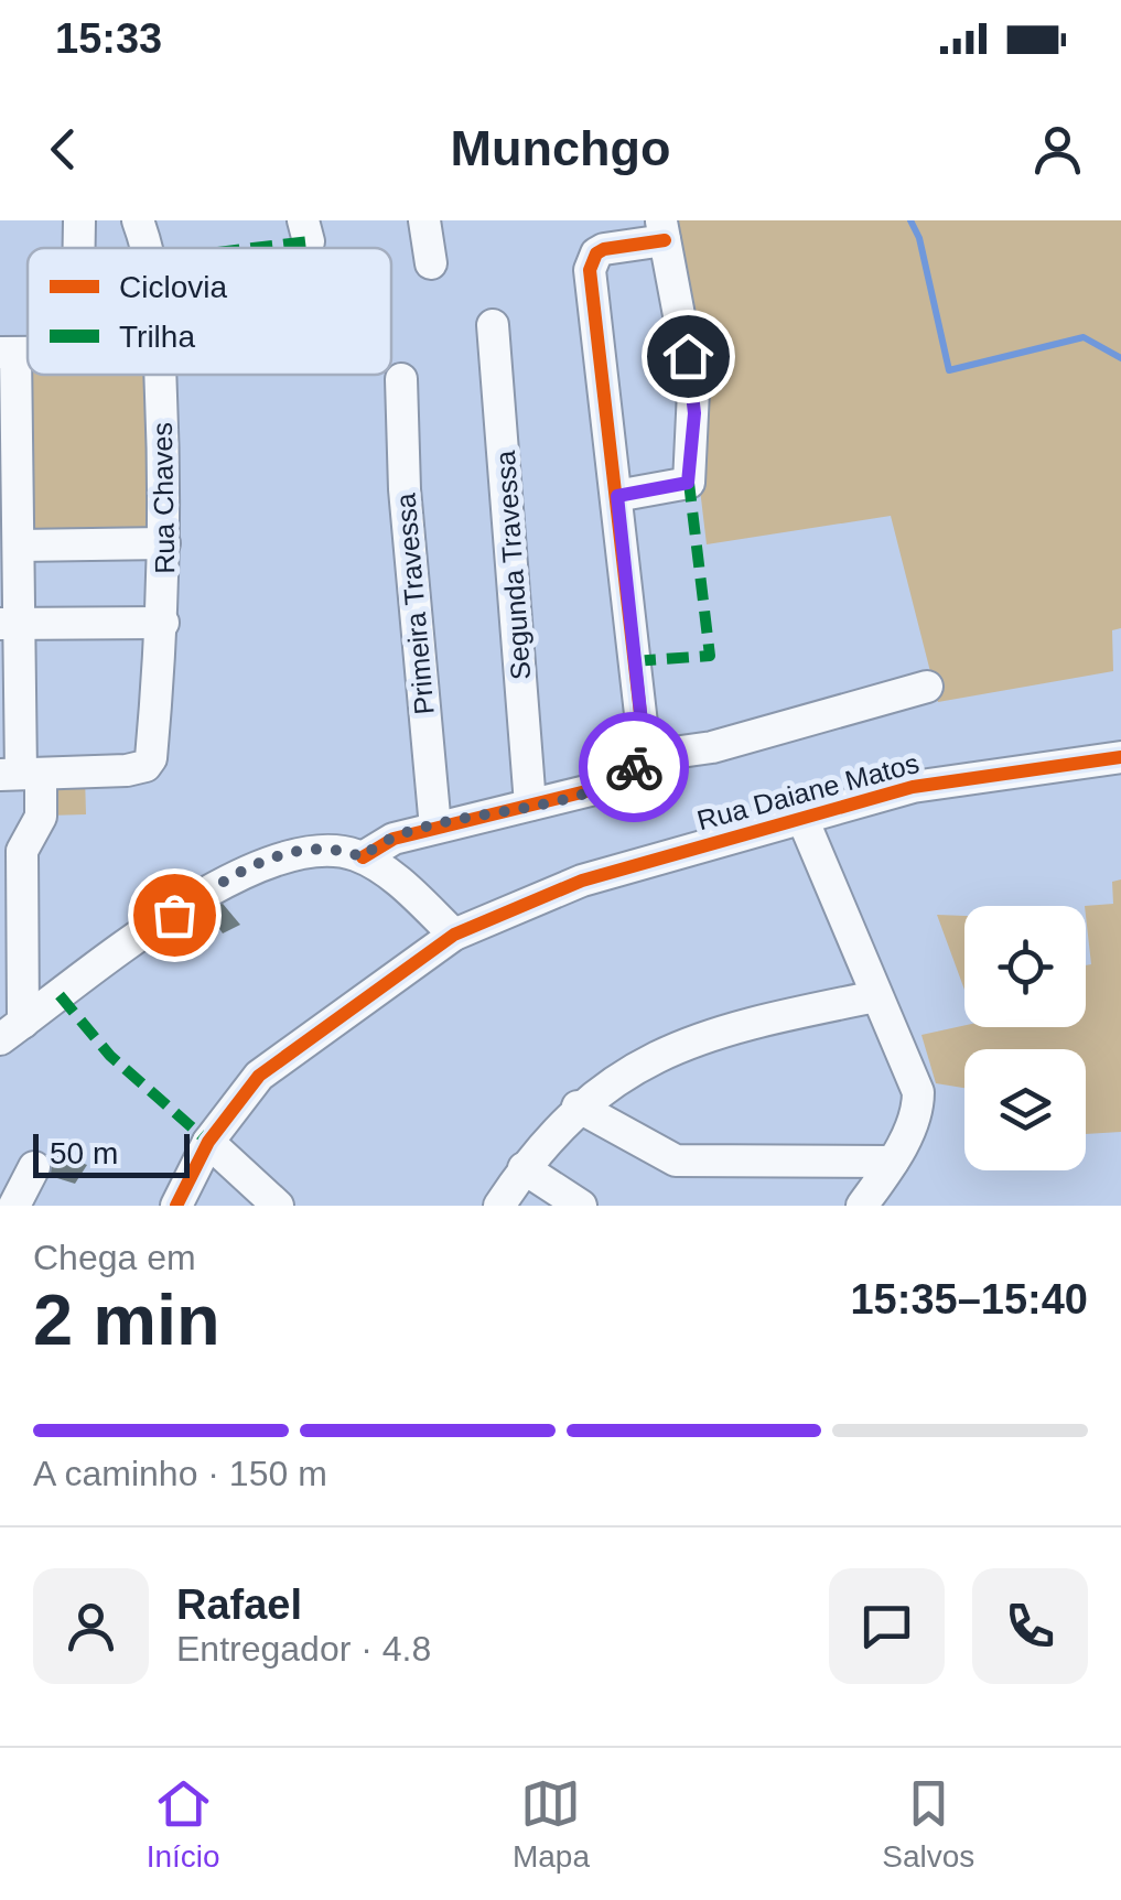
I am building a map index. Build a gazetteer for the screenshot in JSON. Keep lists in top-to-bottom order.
{
  "streets": {
    "street": [
      "Rua Chaves",
      "Segunda Travessa",
      "Primeira Travessa",
      "Rua Daiane Matos"
    ]
  },
  "legend": ["Ciclovia", "Trilha"],
  "scale_bar": "50 m",
  "page": {
    "status": "15:33",
    "header": "Munchgo",
    "scale": "50 m",
    "heading": ["2 min", "Chega em", "15:35–15:40"],
    "panel": ["Rafael", "Entregador · 4.8"],
    "bar": "A caminho · 150 m",
    "tabs": ["Início", "Mapa", "Salvos"]
  }
}
